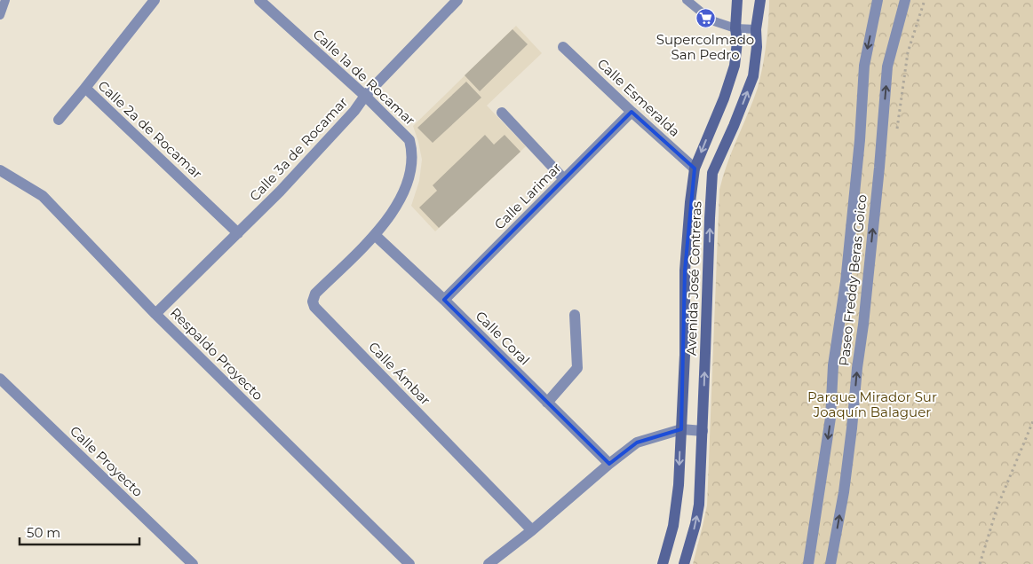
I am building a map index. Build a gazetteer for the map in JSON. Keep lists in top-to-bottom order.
{
  "streets": {
    "main road": ["Avenida José Contreras"],
    "street": [
      "Calle 1a de Rocamar",
      "Calle Esmeralda",
      "Calle 2a de Rocamar",
      "Calle 3a de Rocamar",
      "Calle Larimar",
      "Paseo Freddy Beras Goico",
      "Calle Coral",
      "Respaldo Proyecto",
      "Calle Ámbar",
      "Calle Proyecto"
    ]
  },
  "crossings": [
    ["Calle 1a de Rocamar", "Calle 3a de Rocamar"],
    ["Calle 1a de Rocamar", "Calle Coral"],
    ["Calle 1a de Rocamar", "Calle Ámbar"],
    ["Calle Esmeralda", "Calle Larimar"],
    ["Calle Esmeralda", "Avenida José Contreras"],
    ["Calle 2a de Rocamar", "Calle 3a de Rocamar"],
    ["Calle 3a de Rocamar", "Respaldo Proyecto"],
    ["Calle Larimar", "Calle Coral"],
    ["Calle Coral", "Calle Ámbar"]
  ],
  "parks": ["Parque Mirador Sur Joaquín Balaguer"],
  "places": {
    "supermarket": ["Supercolmado San Pedro"]
  },
  "scale_bar": "50 m"
}
